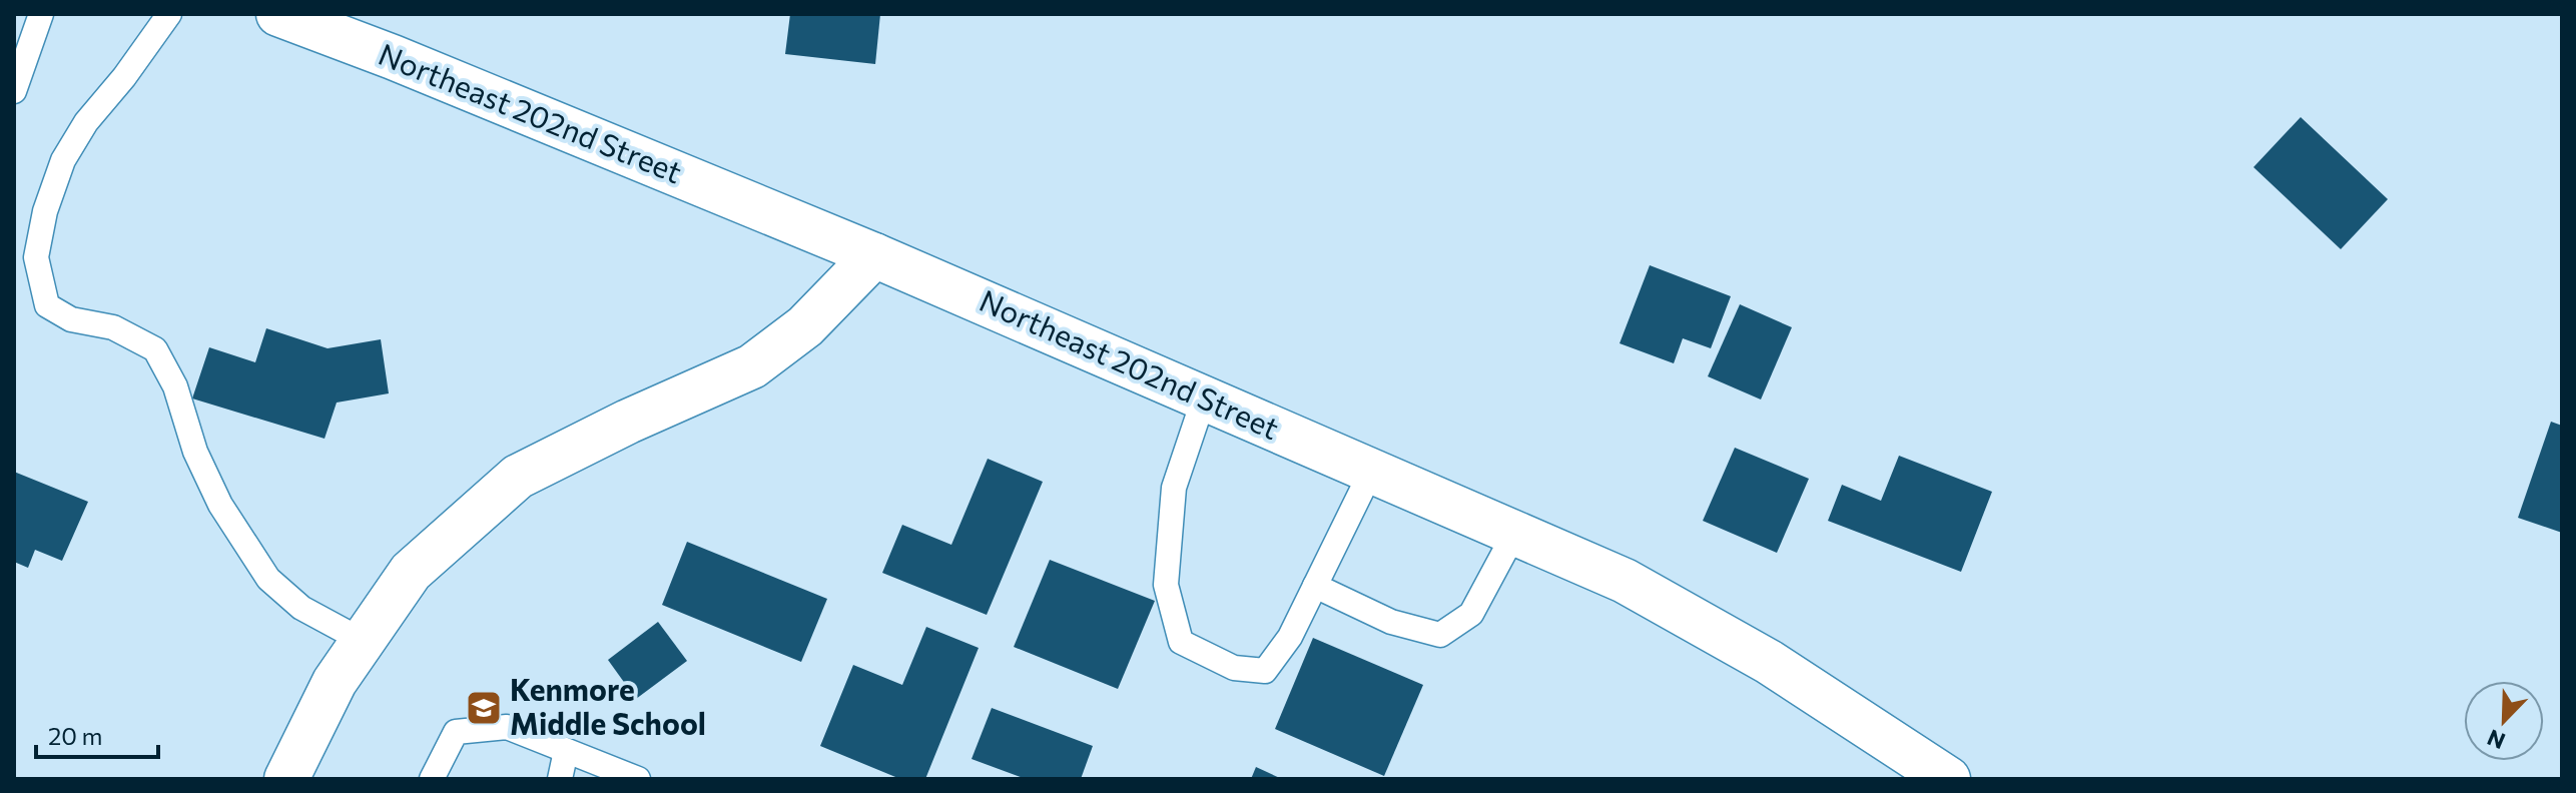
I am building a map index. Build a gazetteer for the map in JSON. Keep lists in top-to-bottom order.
{
  "streets": {
    "street": ["Northeast 202nd Street"]
  },
  "places": {
    "school or university": ["Kenmore Middle School"]
  },
  "scale_bar": "20 m",
  "north": "bottom left"
}
